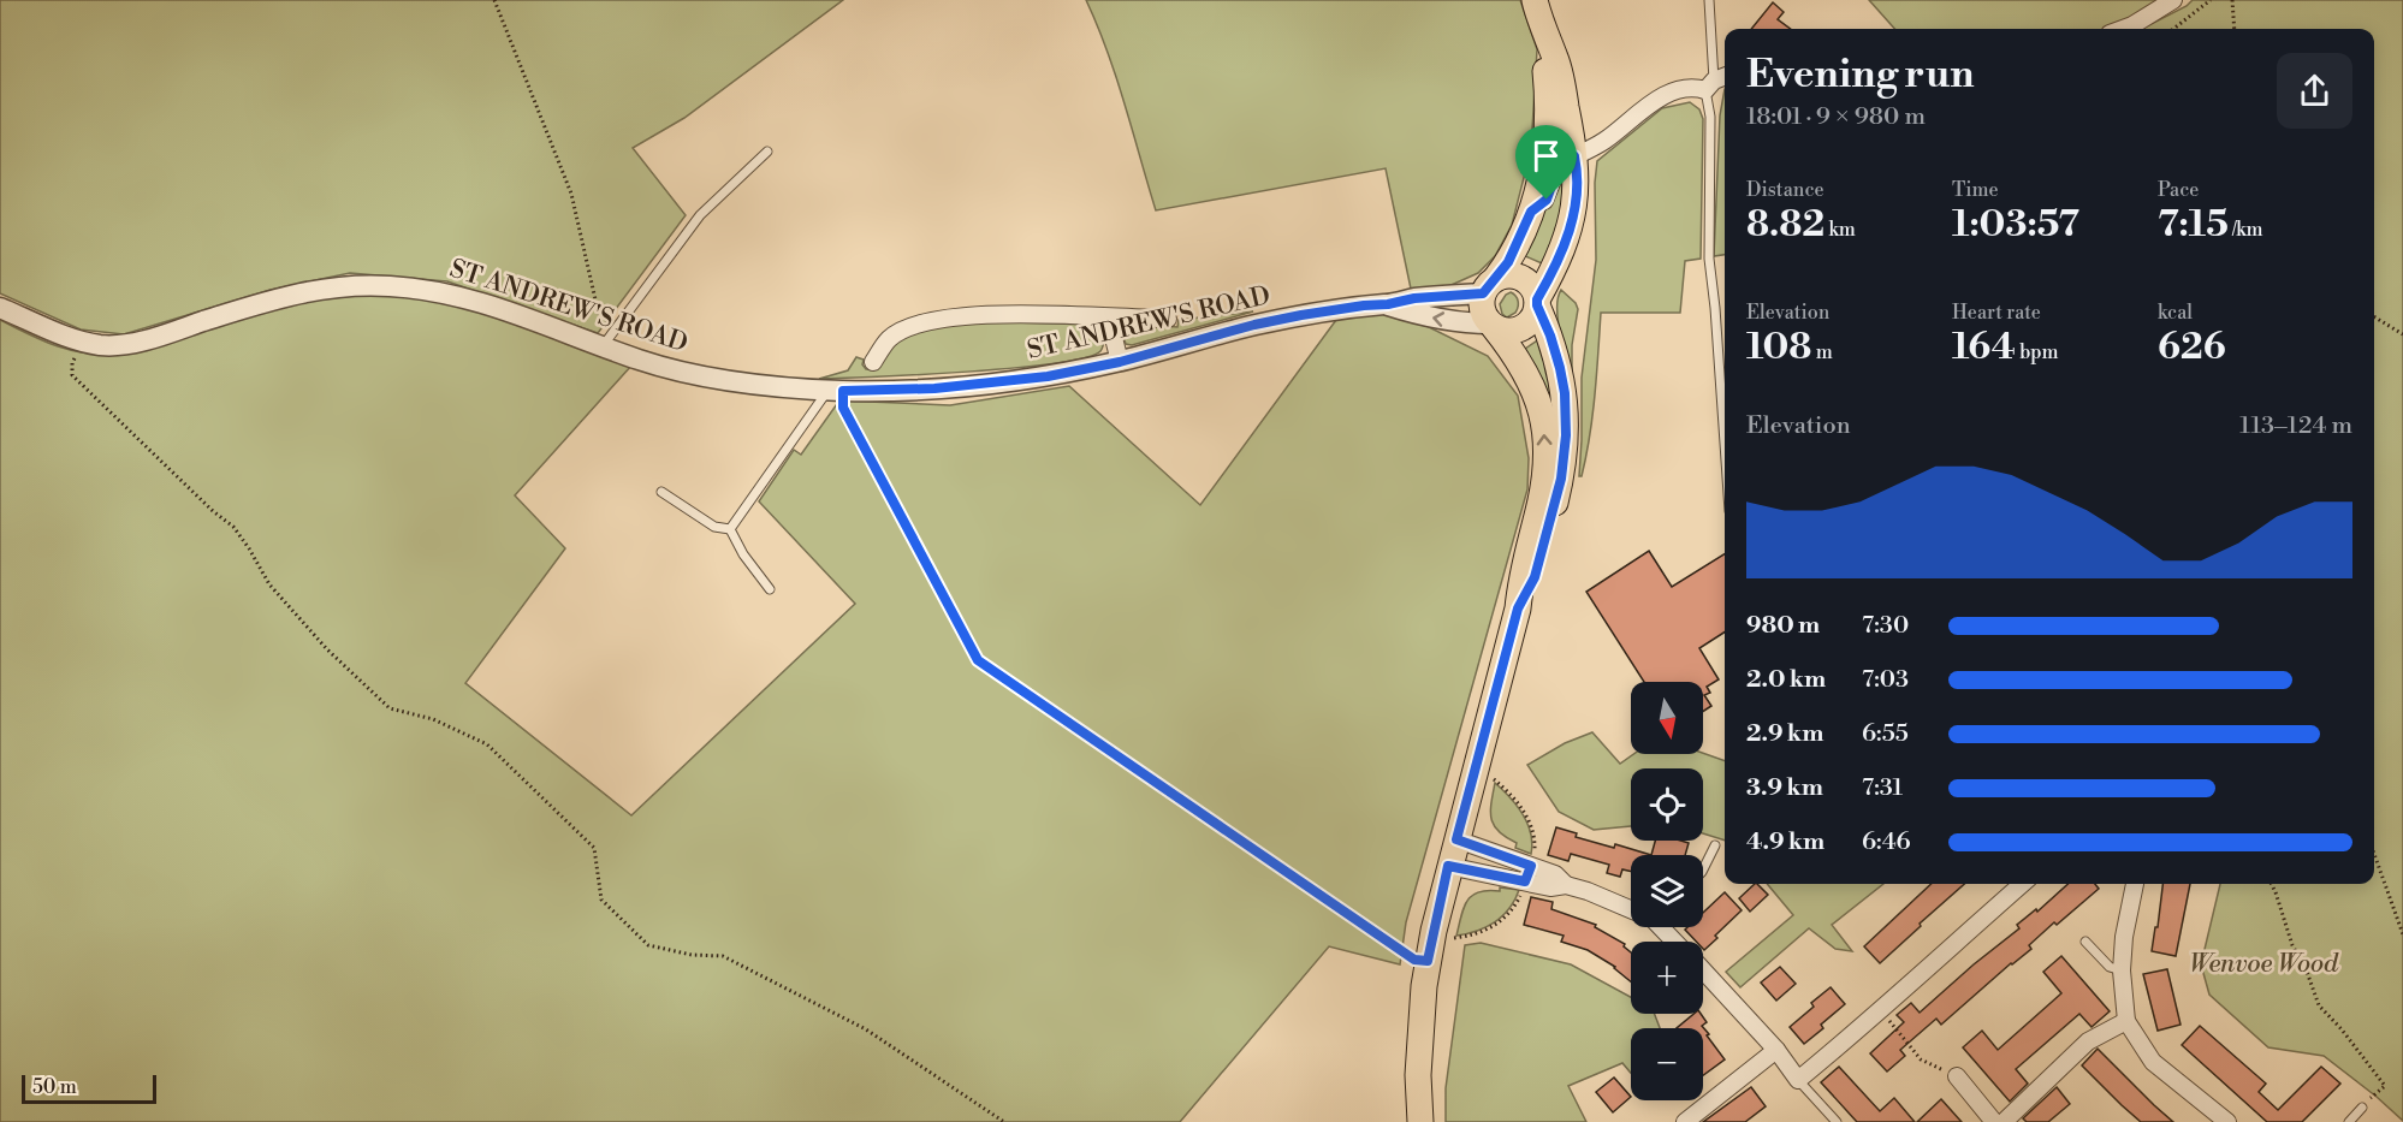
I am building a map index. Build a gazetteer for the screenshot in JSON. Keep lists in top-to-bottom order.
{
  "streets": {
    "street": ["ST ANDREW'S ROAD"]
  },
  "parks": ["Wenvoe Wood"],
  "scale_bar": "50 m",
  "north": "bottom",
  "page": {
    "heading": ["Evening run", "18:01 · 9 × 980 m"],
    "stats": [
      ["Distance", "8.82 km"],
      ["Time", "1:03:57"],
      ["Pace", "7:15 /km"],
      ["Elevation", "108 m"],
      ["Heart rate", "164 bpm"],
      ["kcal", "626"]
    ],
    "chart": ["Elevation", "113–124 m"],
    "list": [
      {
        "name": "980 m",
        "note": "7:30"
      },
      {
        "name": "2.0 km",
        "note": "7:03"
      },
      {
        "name": "2.9 km",
        "note": "6:55"
      },
      {
        "name": "3.9 km",
        "note": "7:31"
      },
      {
        "name": "4.9 km",
        "note": "6:46"
      }
    ],
    "map_buttons": ["+", "−"],
    "scale": "50 m"
  }
}
